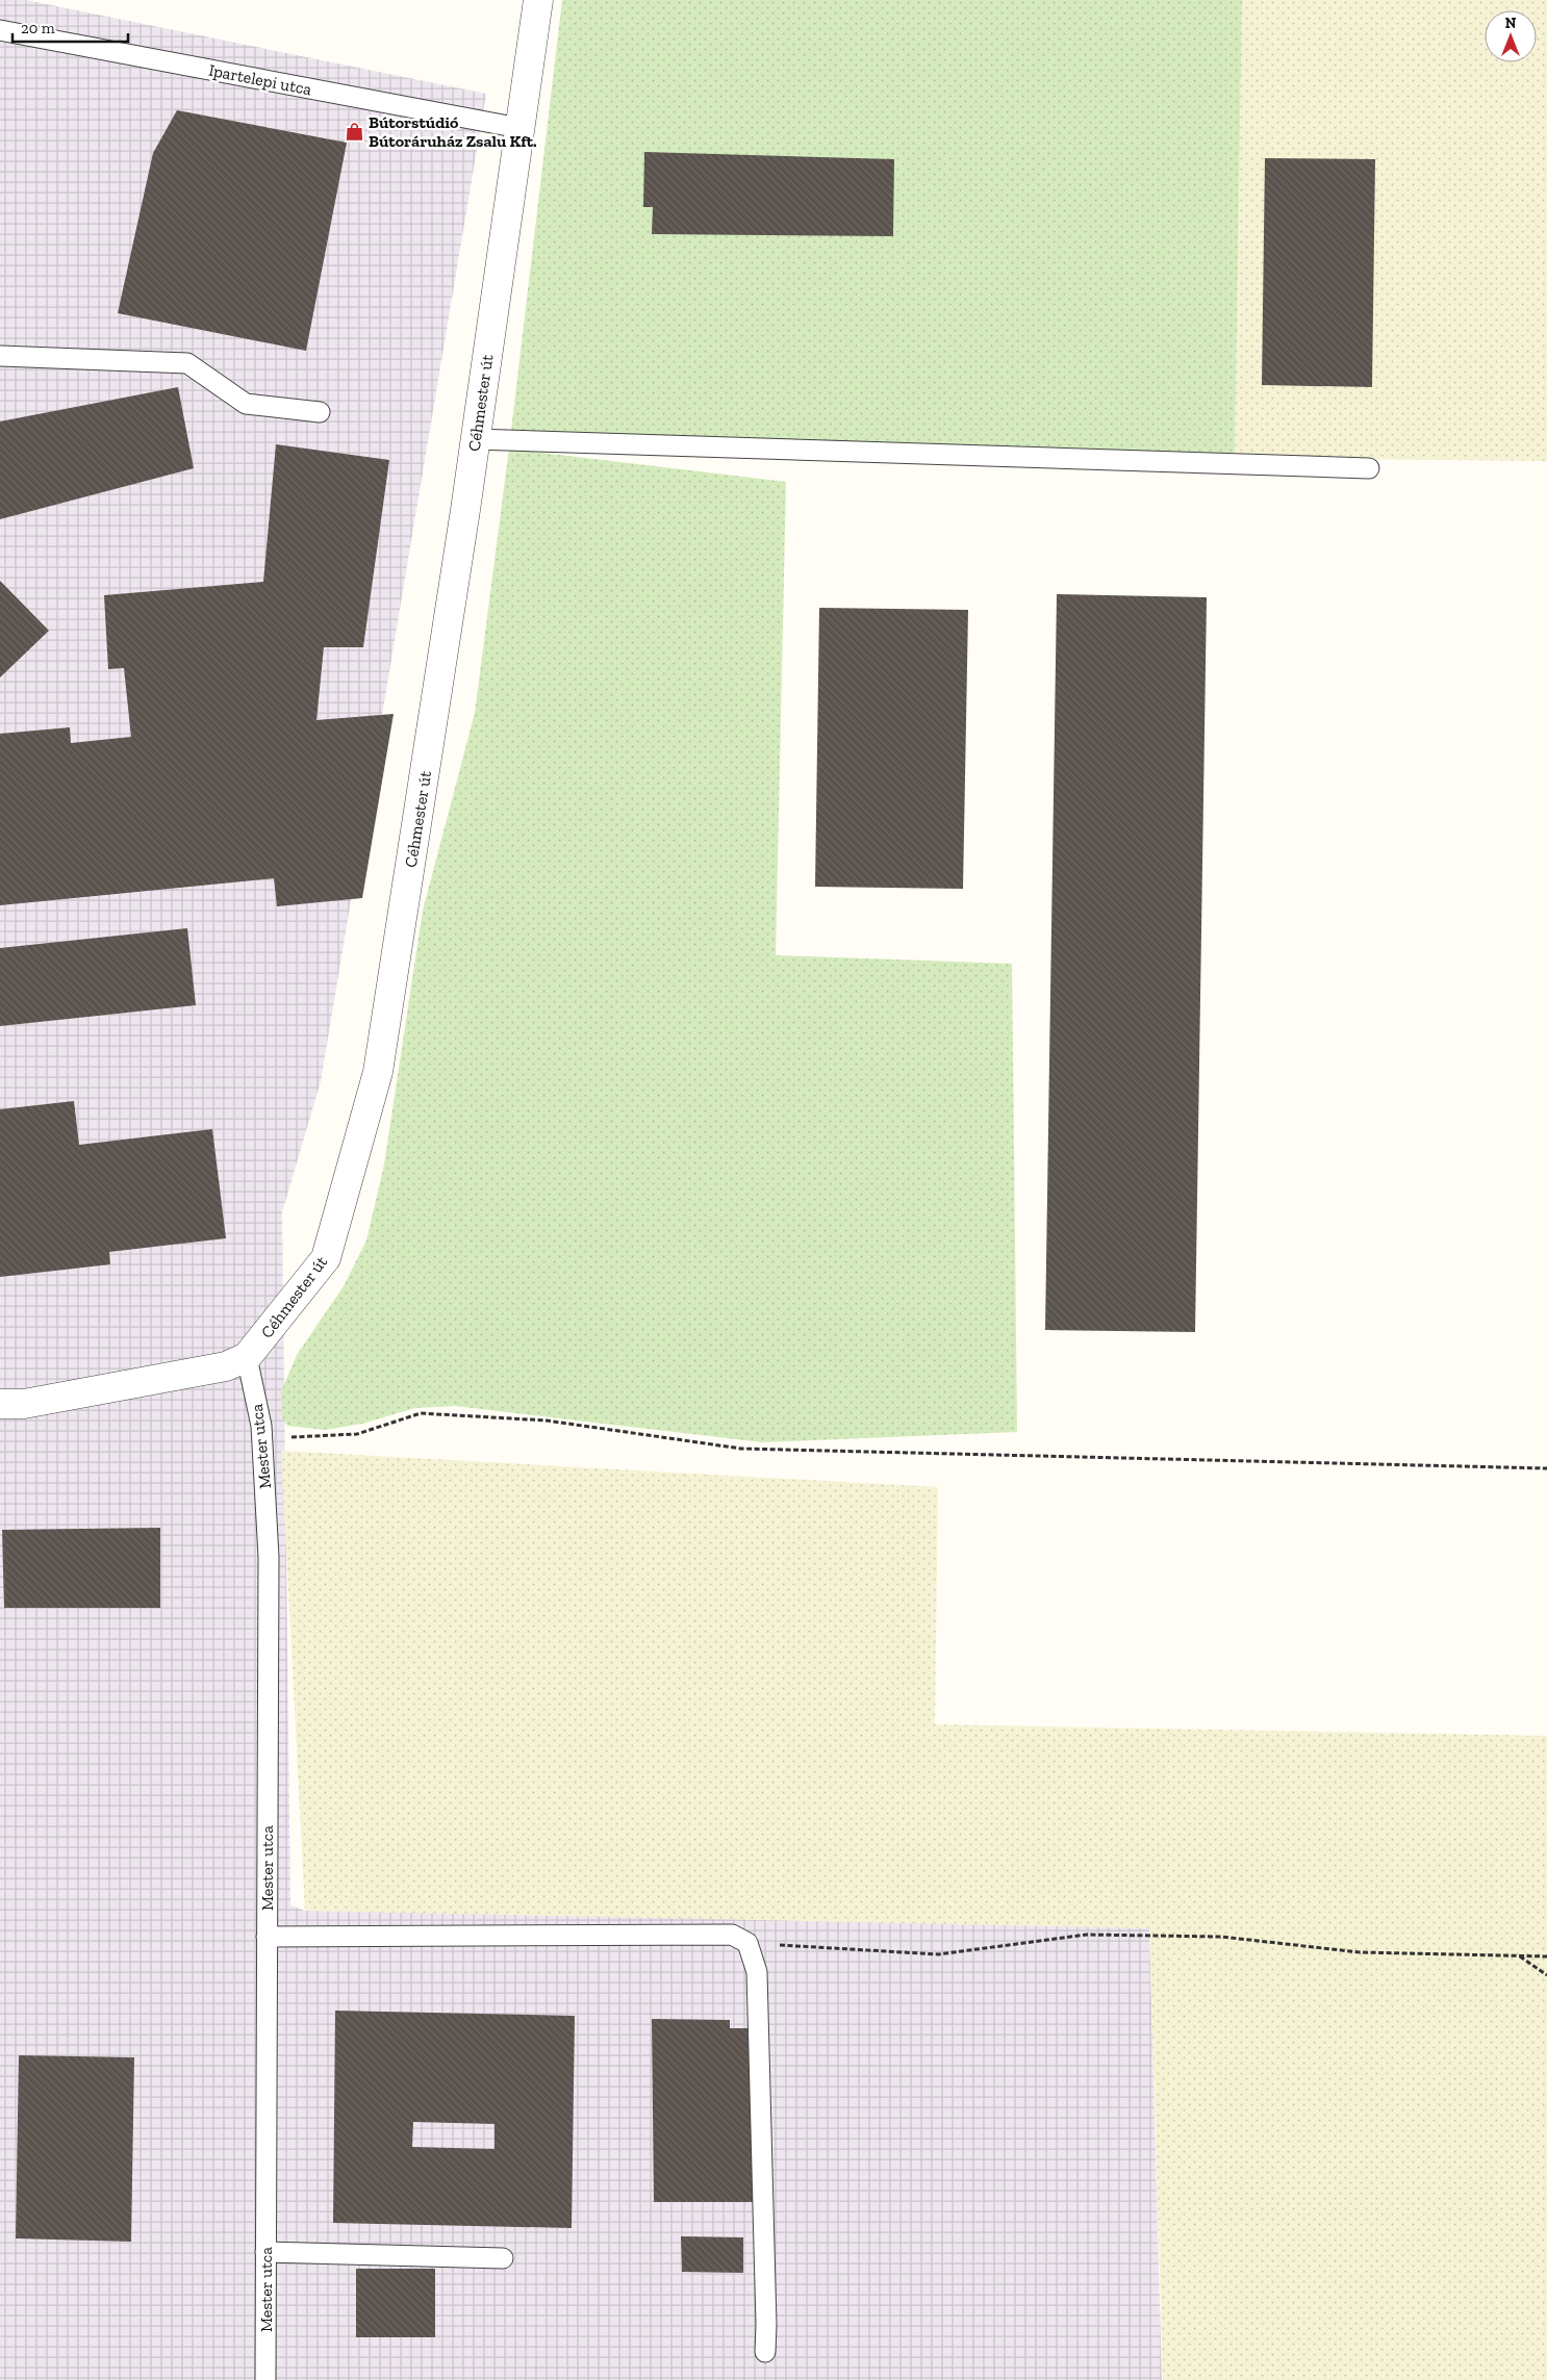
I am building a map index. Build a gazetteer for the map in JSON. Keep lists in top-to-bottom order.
{
  "streets": {
    "street": ["Céhmester út"],
    "lane": ["Ipartelepi utca", "Mester utca"]
  },
  "crossings": [
    ["Ipartelepi utca", "Céhmester út"],
    ["Céhmester út", "Mester utca"]
  ],
  "places": {
    "shop": ["Bútorstúdió Bútoráruház Zsalu Kft."]
  },
  "scale_bar": "20 m",
  "north": "top"
}
